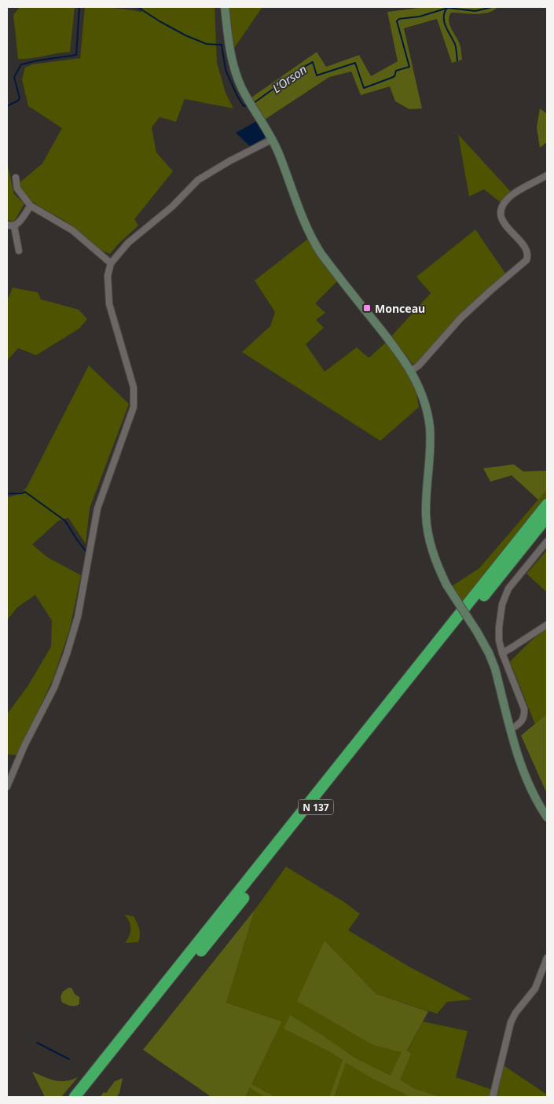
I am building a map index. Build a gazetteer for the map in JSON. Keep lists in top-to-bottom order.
{
  "streets": {
    "highway": ["N 137"]
  },
  "water": ["L’Orson"],
  "places": {
    "transit": ["Monceau"]
  }
}
